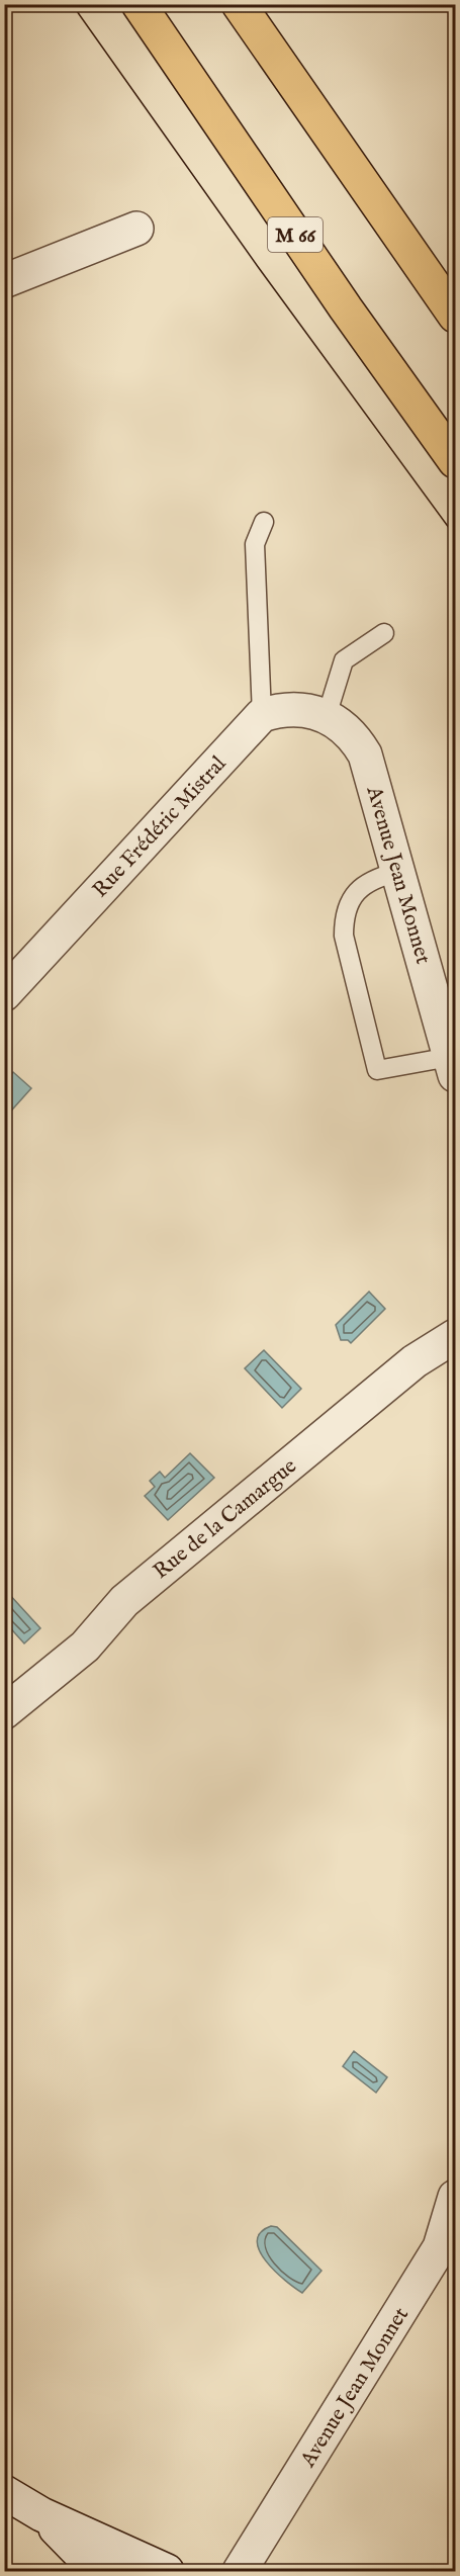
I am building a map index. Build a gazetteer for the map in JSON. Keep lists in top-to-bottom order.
{
  "streets": {
    "highway": ["M 66"],
    "street": ["Rue Frédéric Mistral", "Avenue Jean Monnet", "Rue de la Camargue"]
  }
}
